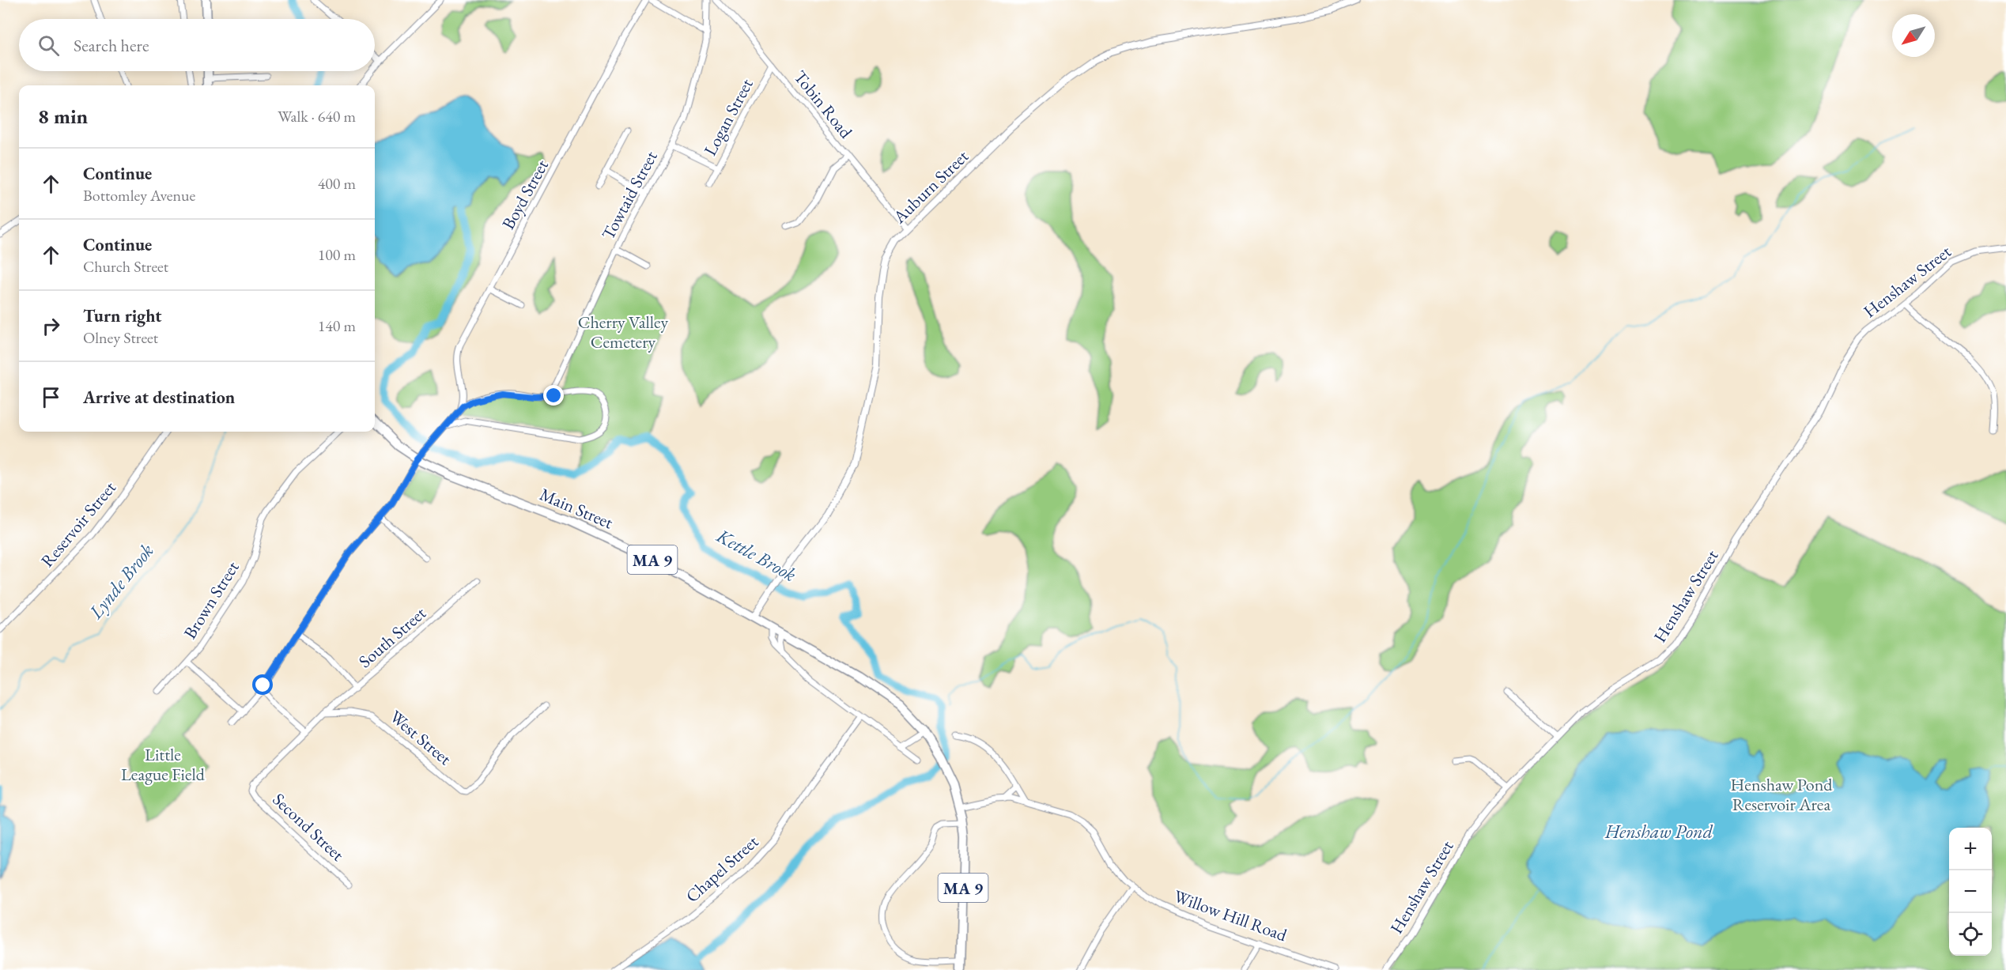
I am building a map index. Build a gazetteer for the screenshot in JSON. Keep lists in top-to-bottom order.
{
  "streets": {
    "highway": ["Main Street", "MA 9"],
    "street": [
      "Tobin Road",
      "Logan Street",
      "Auburn Street",
      "Boyd Street",
      "Towtaid Street",
      "Henshaw Street",
      "Reservoir Street",
      "Brown Street",
      "South Street",
      "West Street",
      "Second Street",
      "Chapel Street",
      "Willow Hill Road"
    ]
  },
  "crossings": [
    ["Tobin Road", "Logan Street"],
    ["Tobin Road", "Auburn Street"],
    ["Auburn Street", "Main Street"],
    ["South Street", "West Street"]
  ],
  "water": ["Kettle Brook", "Lynde Brook", "Henshaw Pond"],
  "parks": ["Cherry Valley Cemetery", "Little League Field", "Henshaw Pond Reservoir Area"],
  "north": "bottom left",
  "page": {
    "search": "Search here",
    "heading": ["8 min", "Walk · 640 m"],
    "list": [
      ["Continue", "Bottomley Avenue", "400 m"],
      ["Continue", "Church Street", "100 m"],
      ["Turn right", "Olney Street", "140 m"],
      "Arrive at destination"
    ],
    "map_buttons": ["+", "−"]
  }
}
